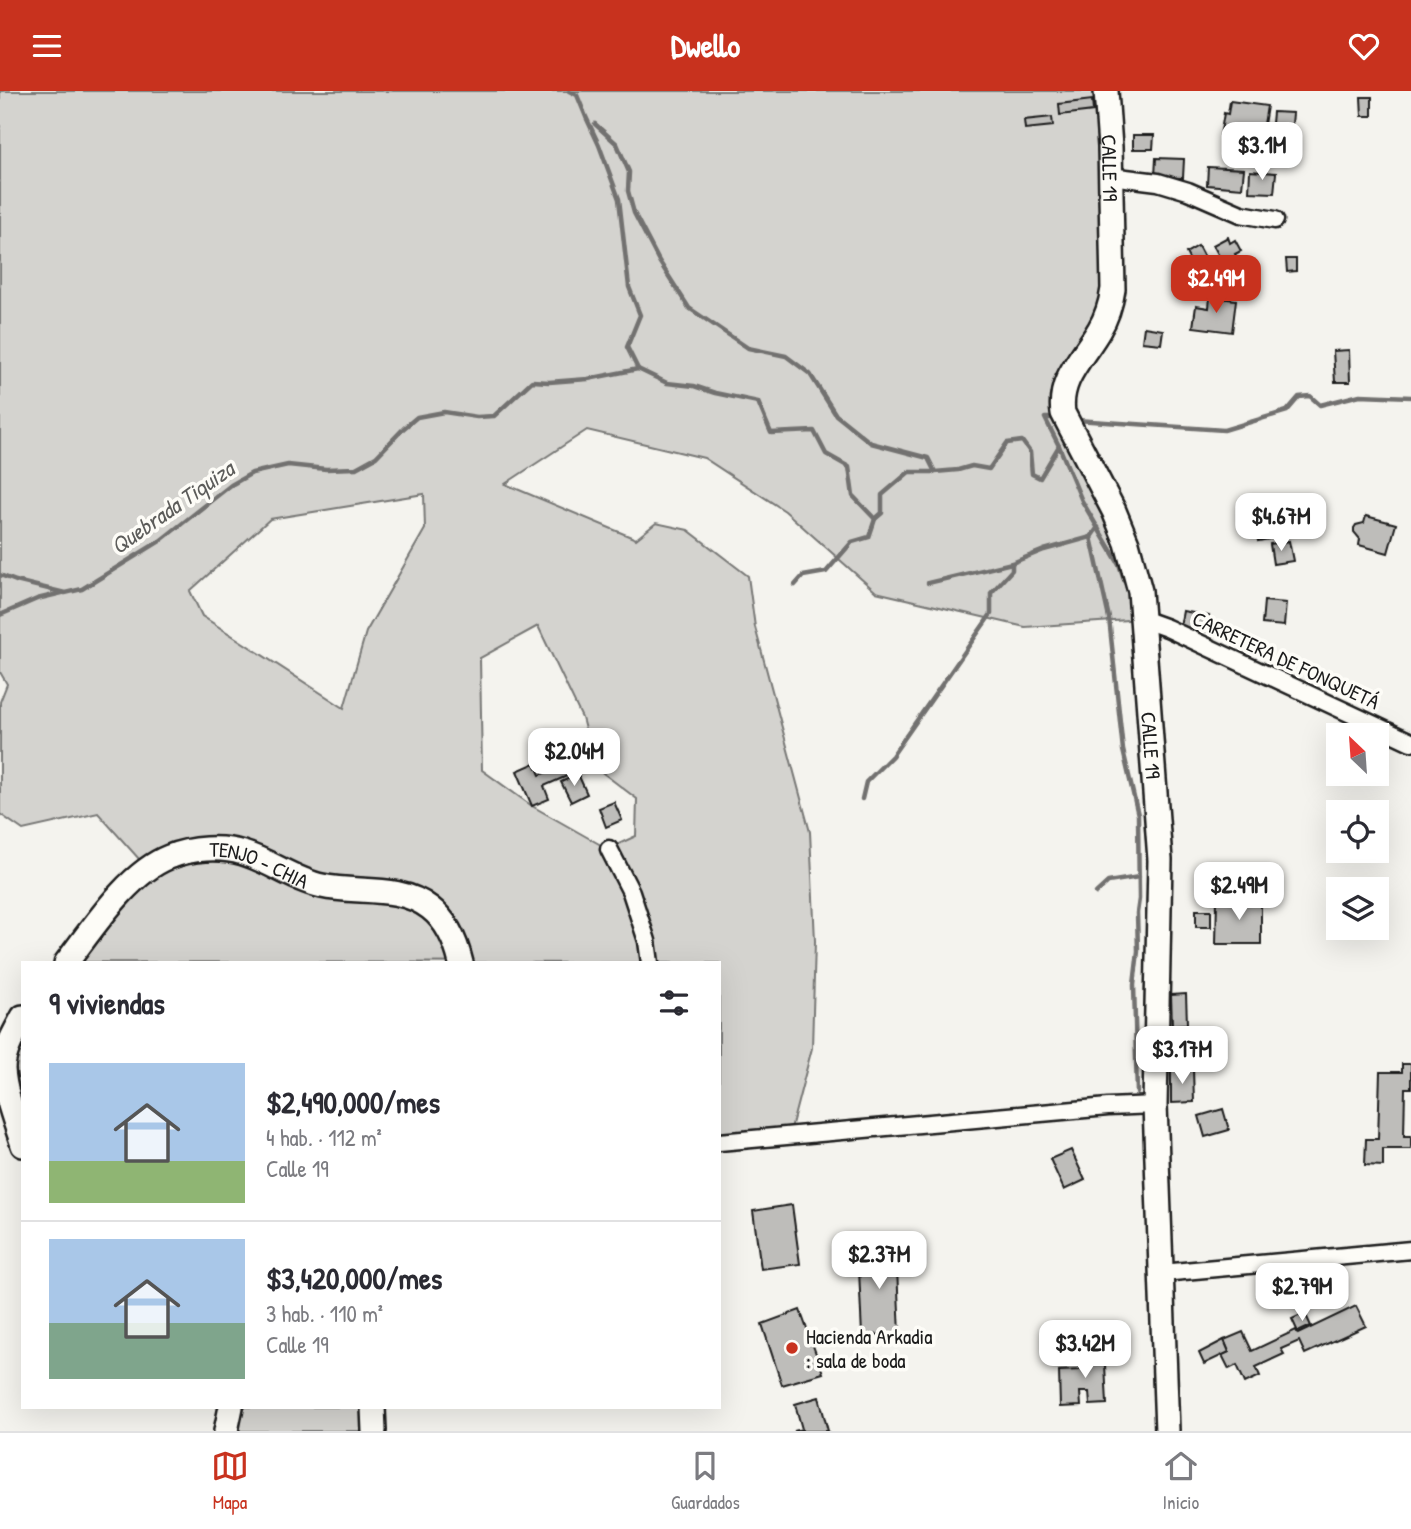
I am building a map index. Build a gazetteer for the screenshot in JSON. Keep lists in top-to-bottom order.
{
  "streets": {
    "street": ["CALLE 19", "CARRETERA DE FONQUETÁ", "TENJO - CHIA"]
  },
  "crossings": [
    ["CALLE 19", "CARRETERA DE FONQUETÁ"]
  ],
  "water": ["Quebrada Tiquiza"],
  "places": ["Hacienda Arkadia : sala de boda"],
  "north": "top left",
  "page": {
    "header": "Dwello",
    "price": [
      "$3.1M",
      "$2.49M",
      "$4.67M",
      "$2.04M",
      "$2.49M",
      "$3.17M",
      "$2.37M",
      "$2.79M",
      "$3.42M"
    ],
    "heading": "9 viviendas",
    "list": [
      {
        "name": "$2,490,000/mes",
        "note": "4 hab. · 112 m² · Calle 19"
      },
      {
        "name": "$3,420,000/mes",
        "note": "3 hab. · 110 m² · Calle 19"
      }
    ],
    "tabs": ["Mapa", "Guardados", "Inicio"]
  }
}
